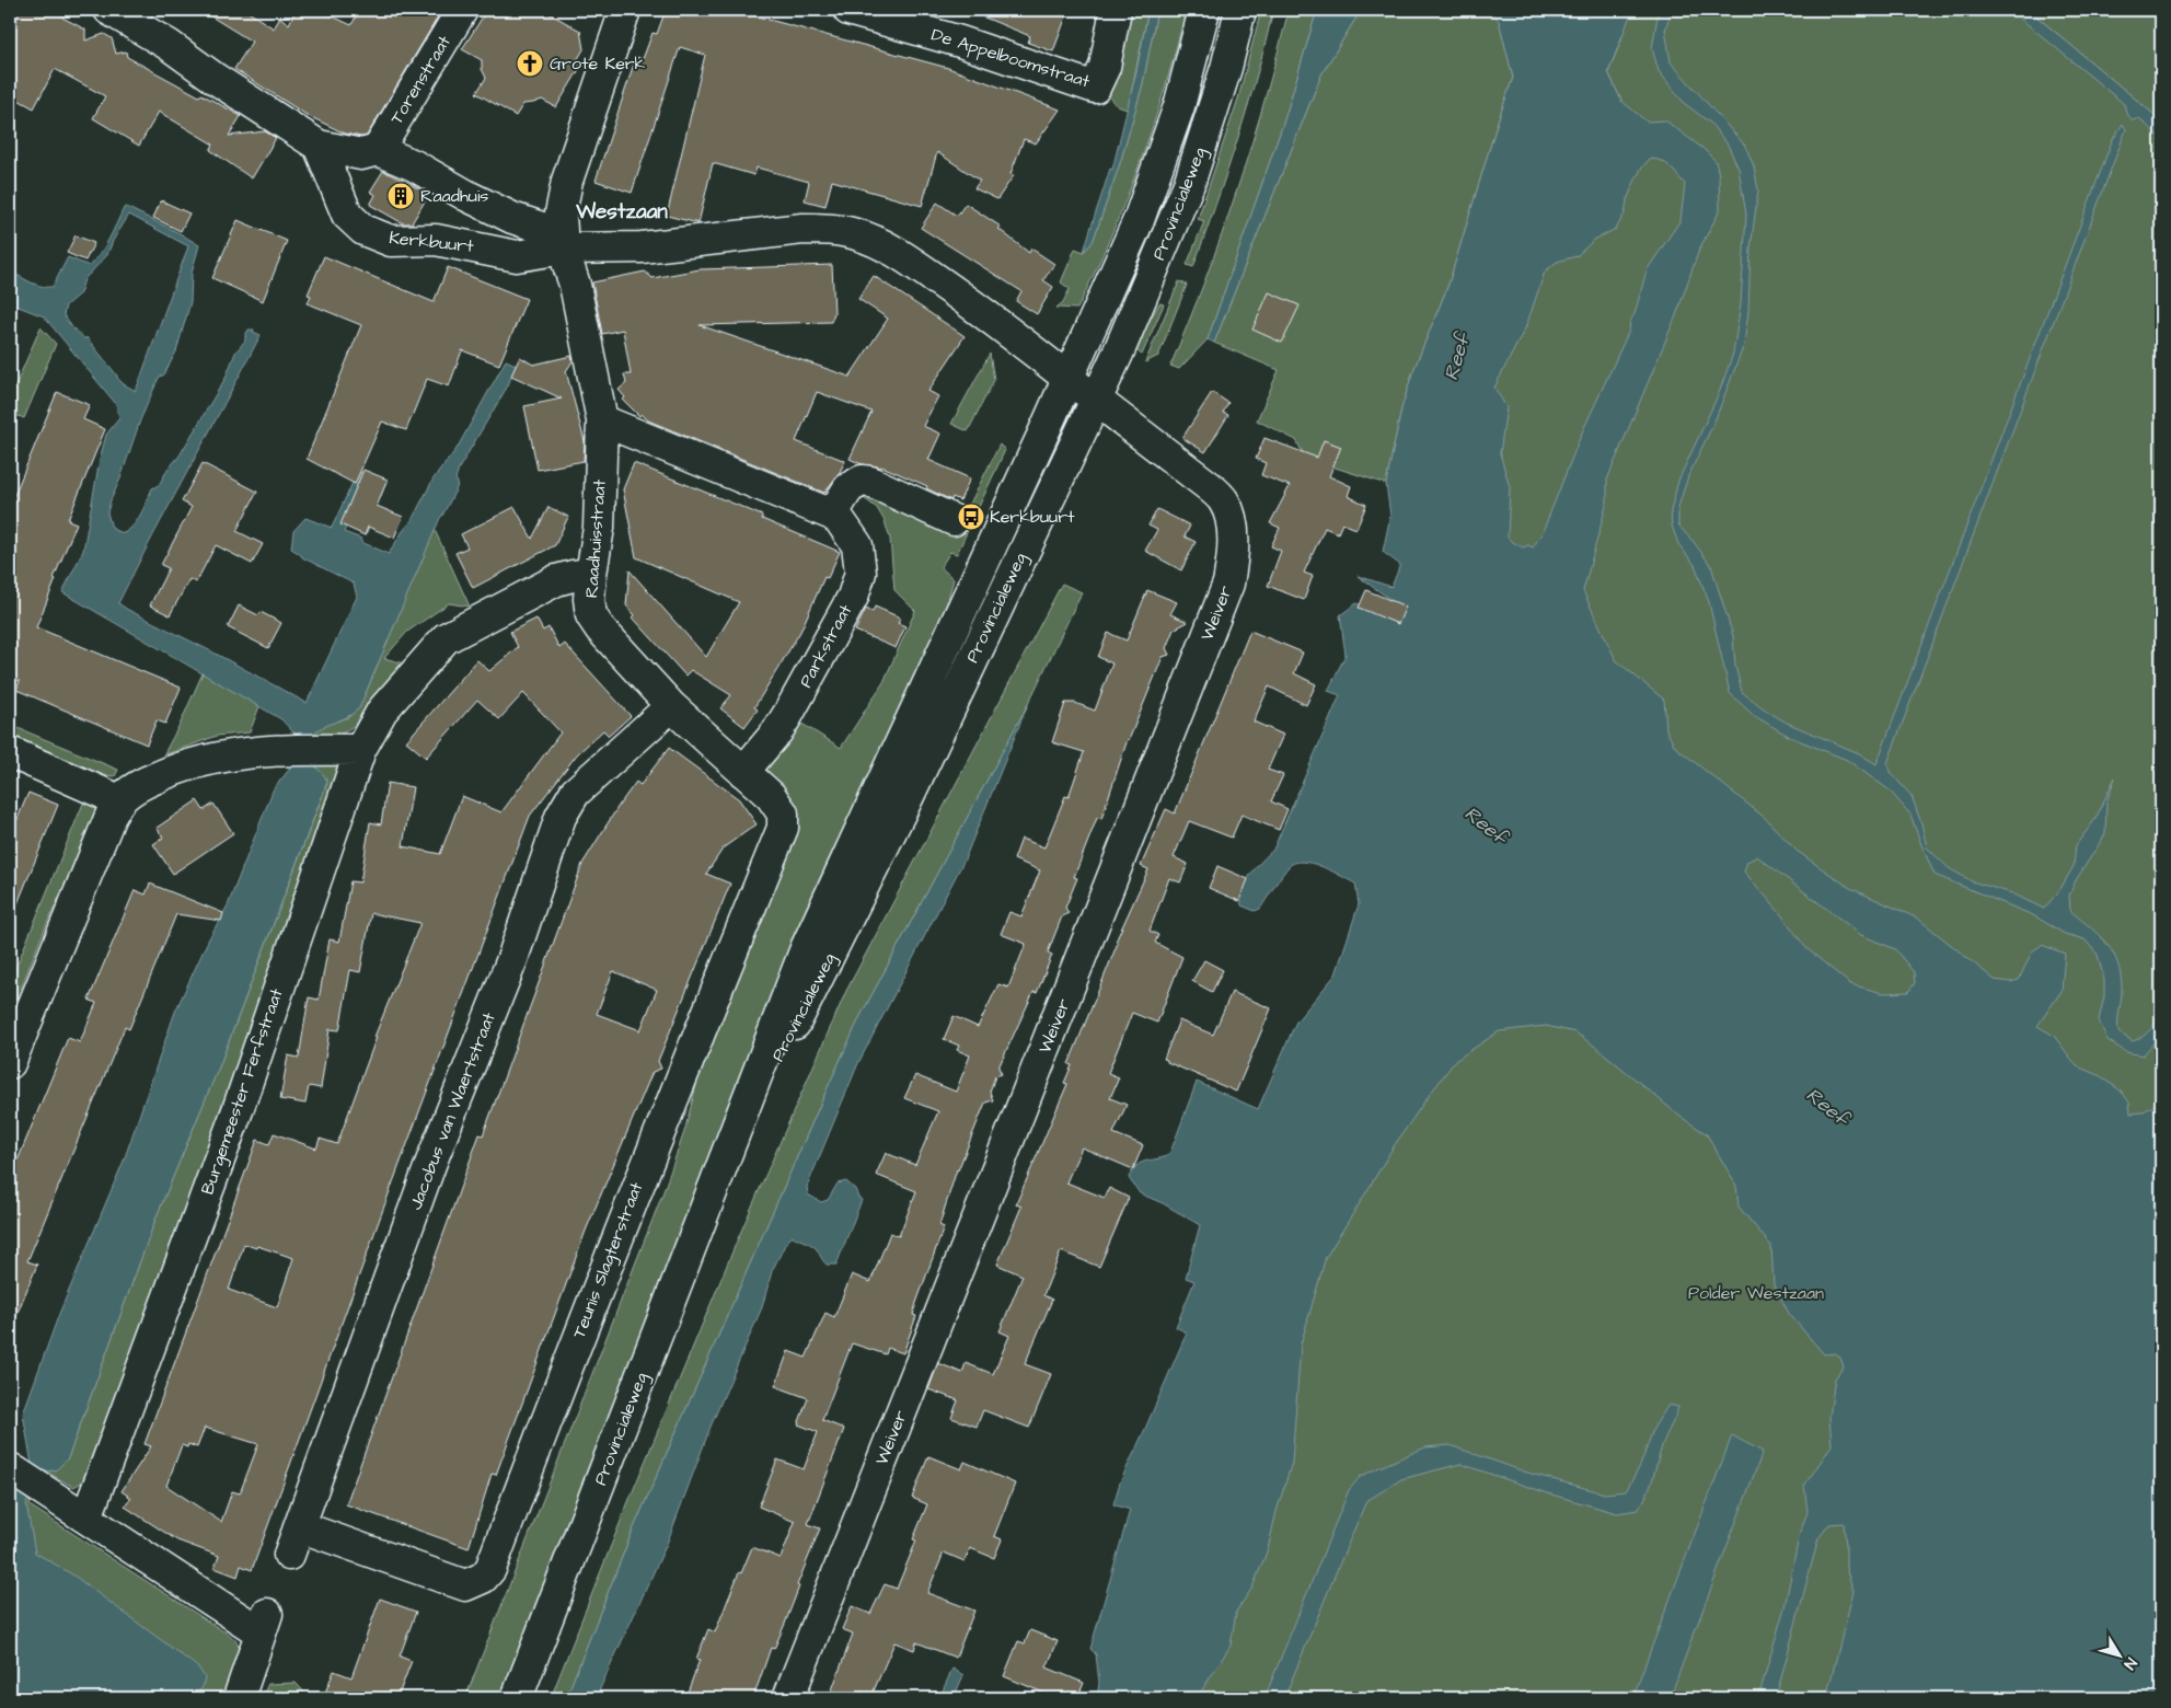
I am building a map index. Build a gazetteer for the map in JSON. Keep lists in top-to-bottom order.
{
  "streets": {
    "street": [
      "De Appelboomstraat",
      "Torenstraat",
      "Provincialeweg",
      "Kerkbuurt",
      "Raadhuisstraat",
      "Weiver",
      "Parkstraat",
      "Burgemeester Ferfstraat",
      "Jacobus van Waertstraat",
      "Teunis Slagterstraat"
    ]
  },
  "crossings": [
    ["Provincialeweg", "Kerkbuurt"],
    ["Provincialeweg", "Weiver"],
    ["Kerkbuurt", "Raadhuisstraat"],
    ["Kerkbuurt", "Weiver"],
    ["Raadhuisstraat", "Parkstraat"],
    ["Raadhuisstraat", "Burgemeester Ferfstraat"],
    ["Raadhuisstraat", "Jacobus van Waertstraat"],
    ["Raadhuisstraat", "Teunis Slagterstraat"],
    ["Parkstraat", "Teunis Slagterstraat"],
    ["Jacobus van Waertstraat", "Teunis Slagterstraat"]
  ],
  "districts": ["Westzaan"],
  "water": ["Reef"],
  "parks": ["Polder Westzaan"],
  "places": {
    "church": ["Grote Kerk"],
    "building": ["Raadhuis"],
    "bus stop": ["Kerkbuurt"]
  },
  "north": "bottom right"
}
